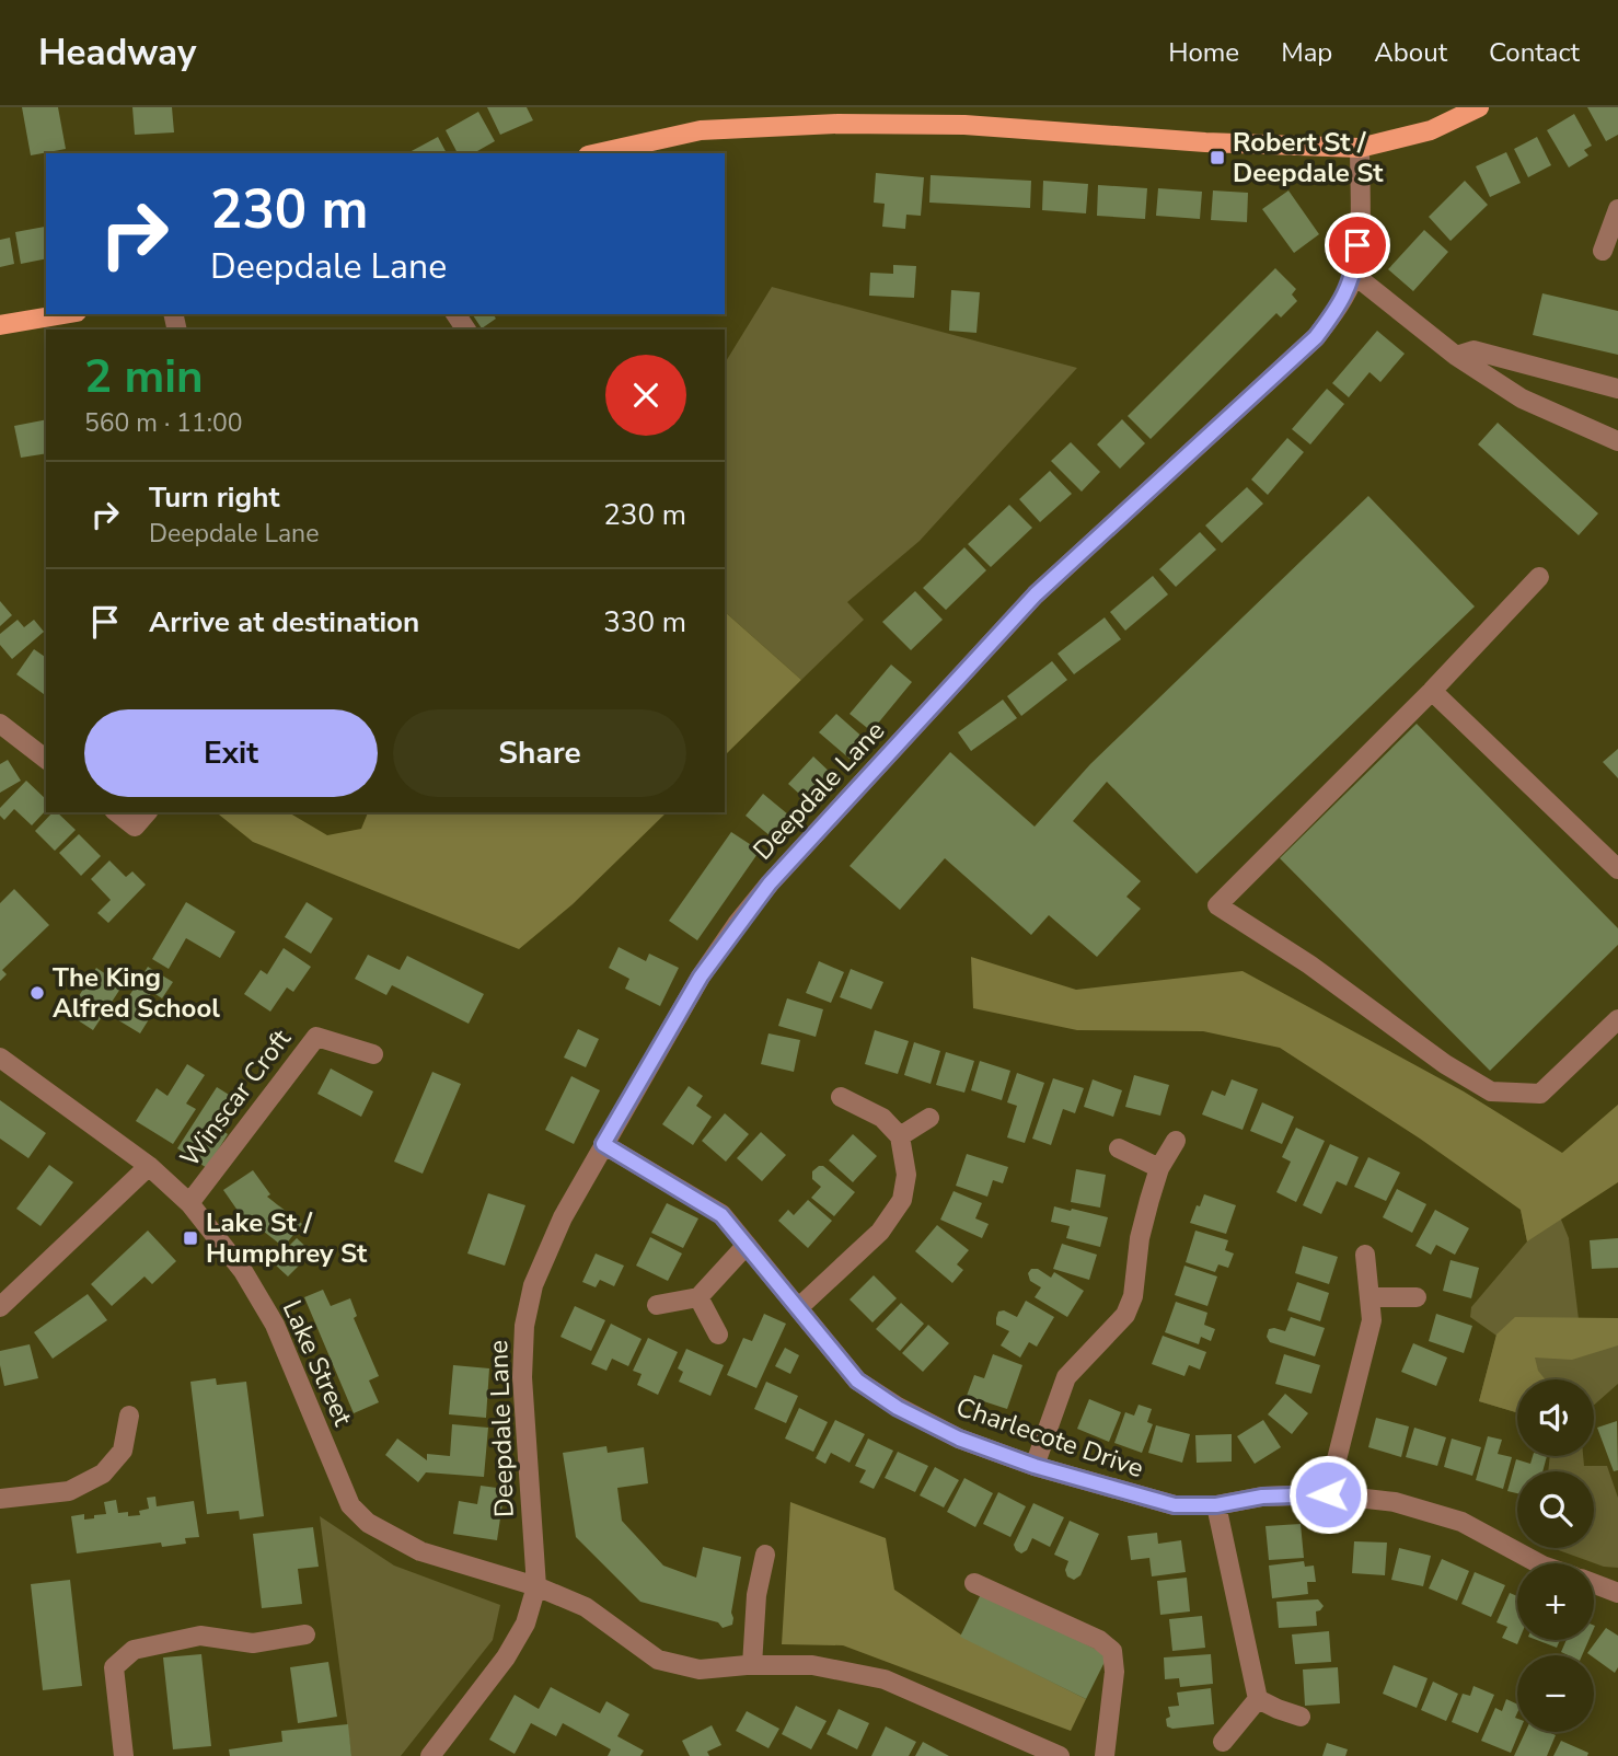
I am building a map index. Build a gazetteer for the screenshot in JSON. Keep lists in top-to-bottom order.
{
  "streets": {
    "street": [
      "Deepdale Lane",
      "Winscar Croft",
      "Lake Street",
      "Charlecote Drive"
    ]
  },
  "crossings": [
    ["Deepdale Lane", "Lake Street"],
    ["Deepdale Lane", "Charlecote Drive"],
    ["Winscar Croft", "Lake Street"]
  ],
  "places": {
    "transit": ["Robert St / Deepdale St", "Lake St / Humphrey St"],
    "other": ["The King Alfred School"]
  },
  "page": {
    "header": "Headway",
    "nav": [
      "Home",
      "Map",
      "About",
      "Contact"
    ],
    "turn": ["230 m", "Deepdale Lane"],
    "heading": ["2 min", "560 m · 11:00"],
    "list": [
      {
        "name": "Turn right",
        "note": "Deepdale Lane",
        "value": "230 m"
      },
      {
        "name": "Arrive at destination",
        "value": "330 m"
      }
    ],
    "buttons": ["Exit", "Share"],
    "map_buttons": ["+", "−"]
  }
}
